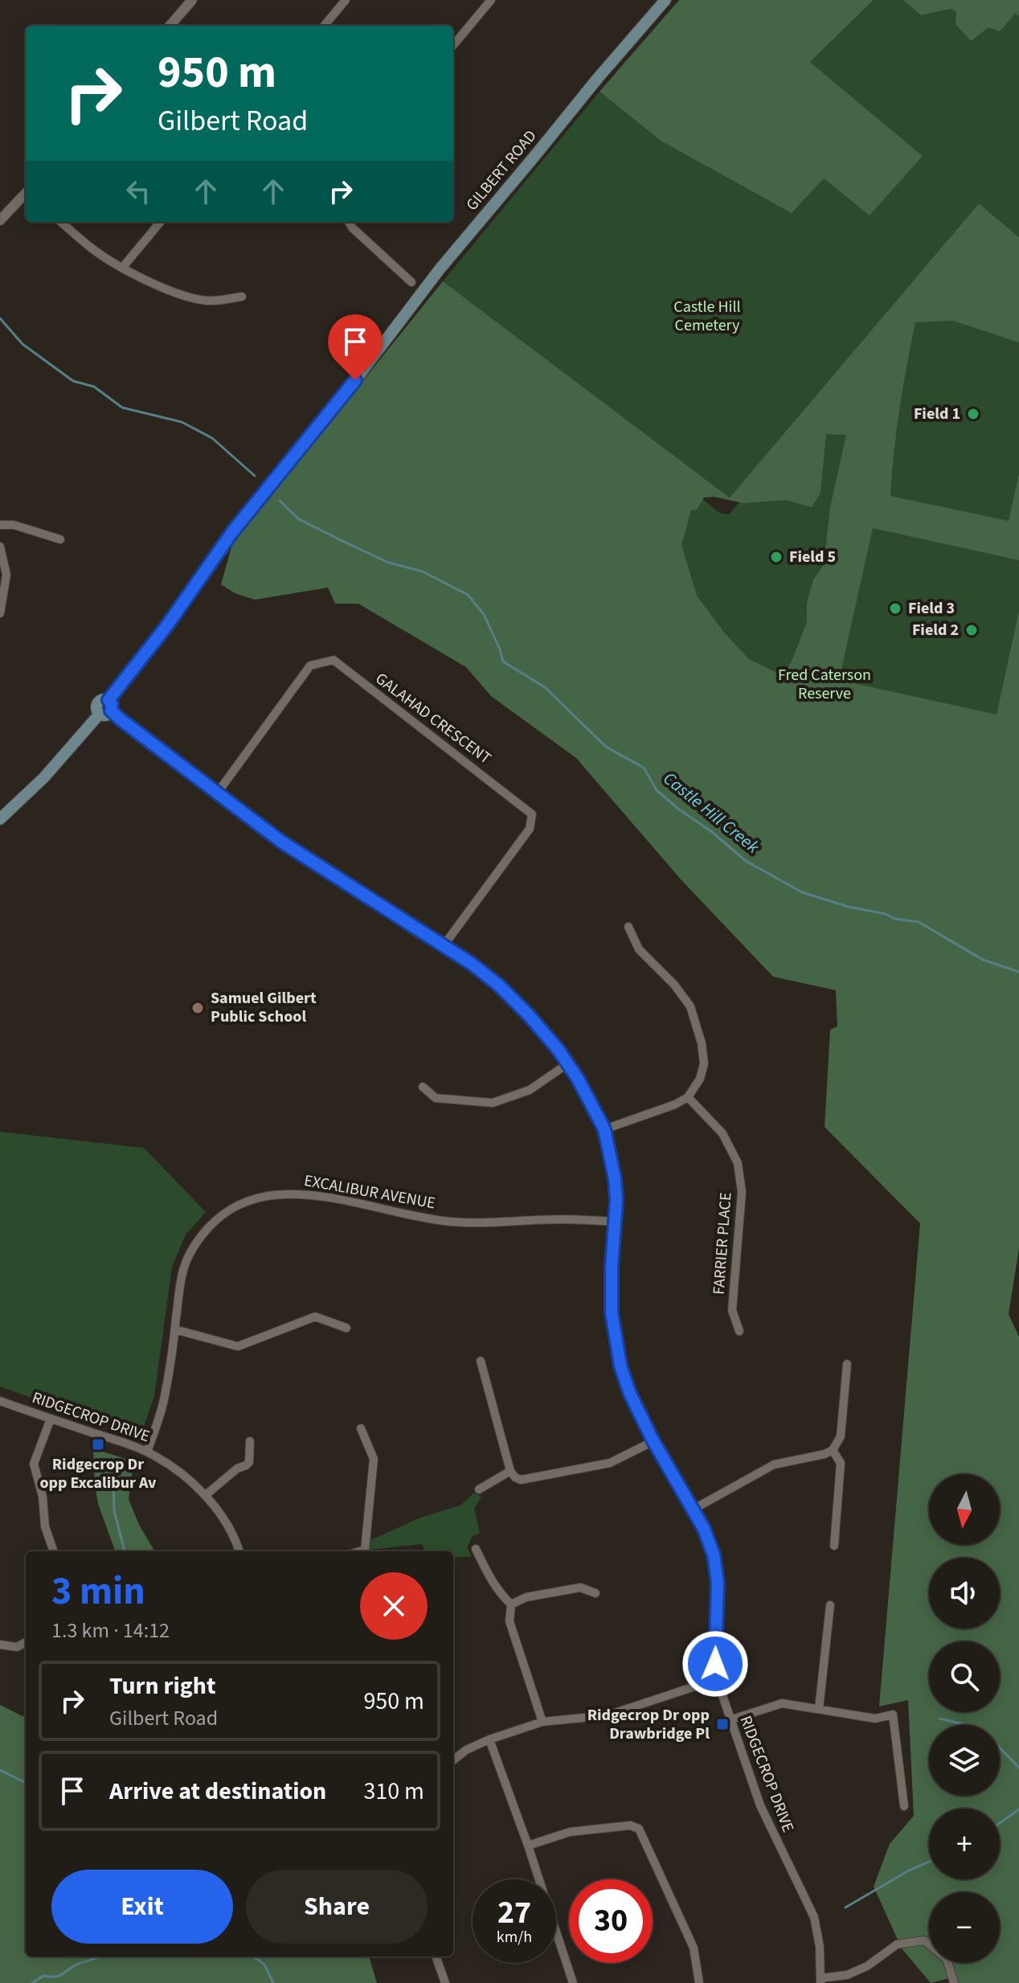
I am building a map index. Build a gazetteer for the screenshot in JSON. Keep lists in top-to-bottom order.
{
  "streets": {
    "main road": ["GILBERT ROAD"],
    "street": [
      "GALAHAD CRESCENT",
      "EXCALIBUR AVENUE",
      "FARRIER PLACE",
      "RIDGECROP DRIVE"
    ]
  },
  "crossings": [
    ["GILBERT ROAD", "RIDGECROP DRIVE"],
    ["GALAHAD CRESCENT", "RIDGECROP DRIVE"],
    ["EXCALIBUR AVENUE", "RIDGECROP DRIVE"]
  ],
  "water": ["Castle Hill Creek"],
  "parks": ["Castle Hill Cemetery", "Fred Caterson Reserve"],
  "places": {
    "other": [
      "Field 1",
      "Field 5",
      "Field 3",
      "Field 2",
      "Samuel Gilbert Public School"
    ],
    "transit": ["Ridgecrop Dr opp Excalibur Av", "Ridgecrop Dr opp Drawbridge Pl"]
  },
  "north": "bottom",
  "page": {
    "turn": ["950 m", "Gilbert Road"],
    "map_buttons": ["+", "−"],
    "heading": ["3 min", "1.3 km · 14:12"],
    "list": [
      {
        "name": "Turn right",
        "note": "Gilbert Road",
        "value": "950 m"
      },
      {
        "name": "Arrive at destination",
        "value": "310 m"
      }
    ],
    "buttons": ["Exit", "Share"],
    "speed": "27 km/h",
    "limit": "30"
  }
}
